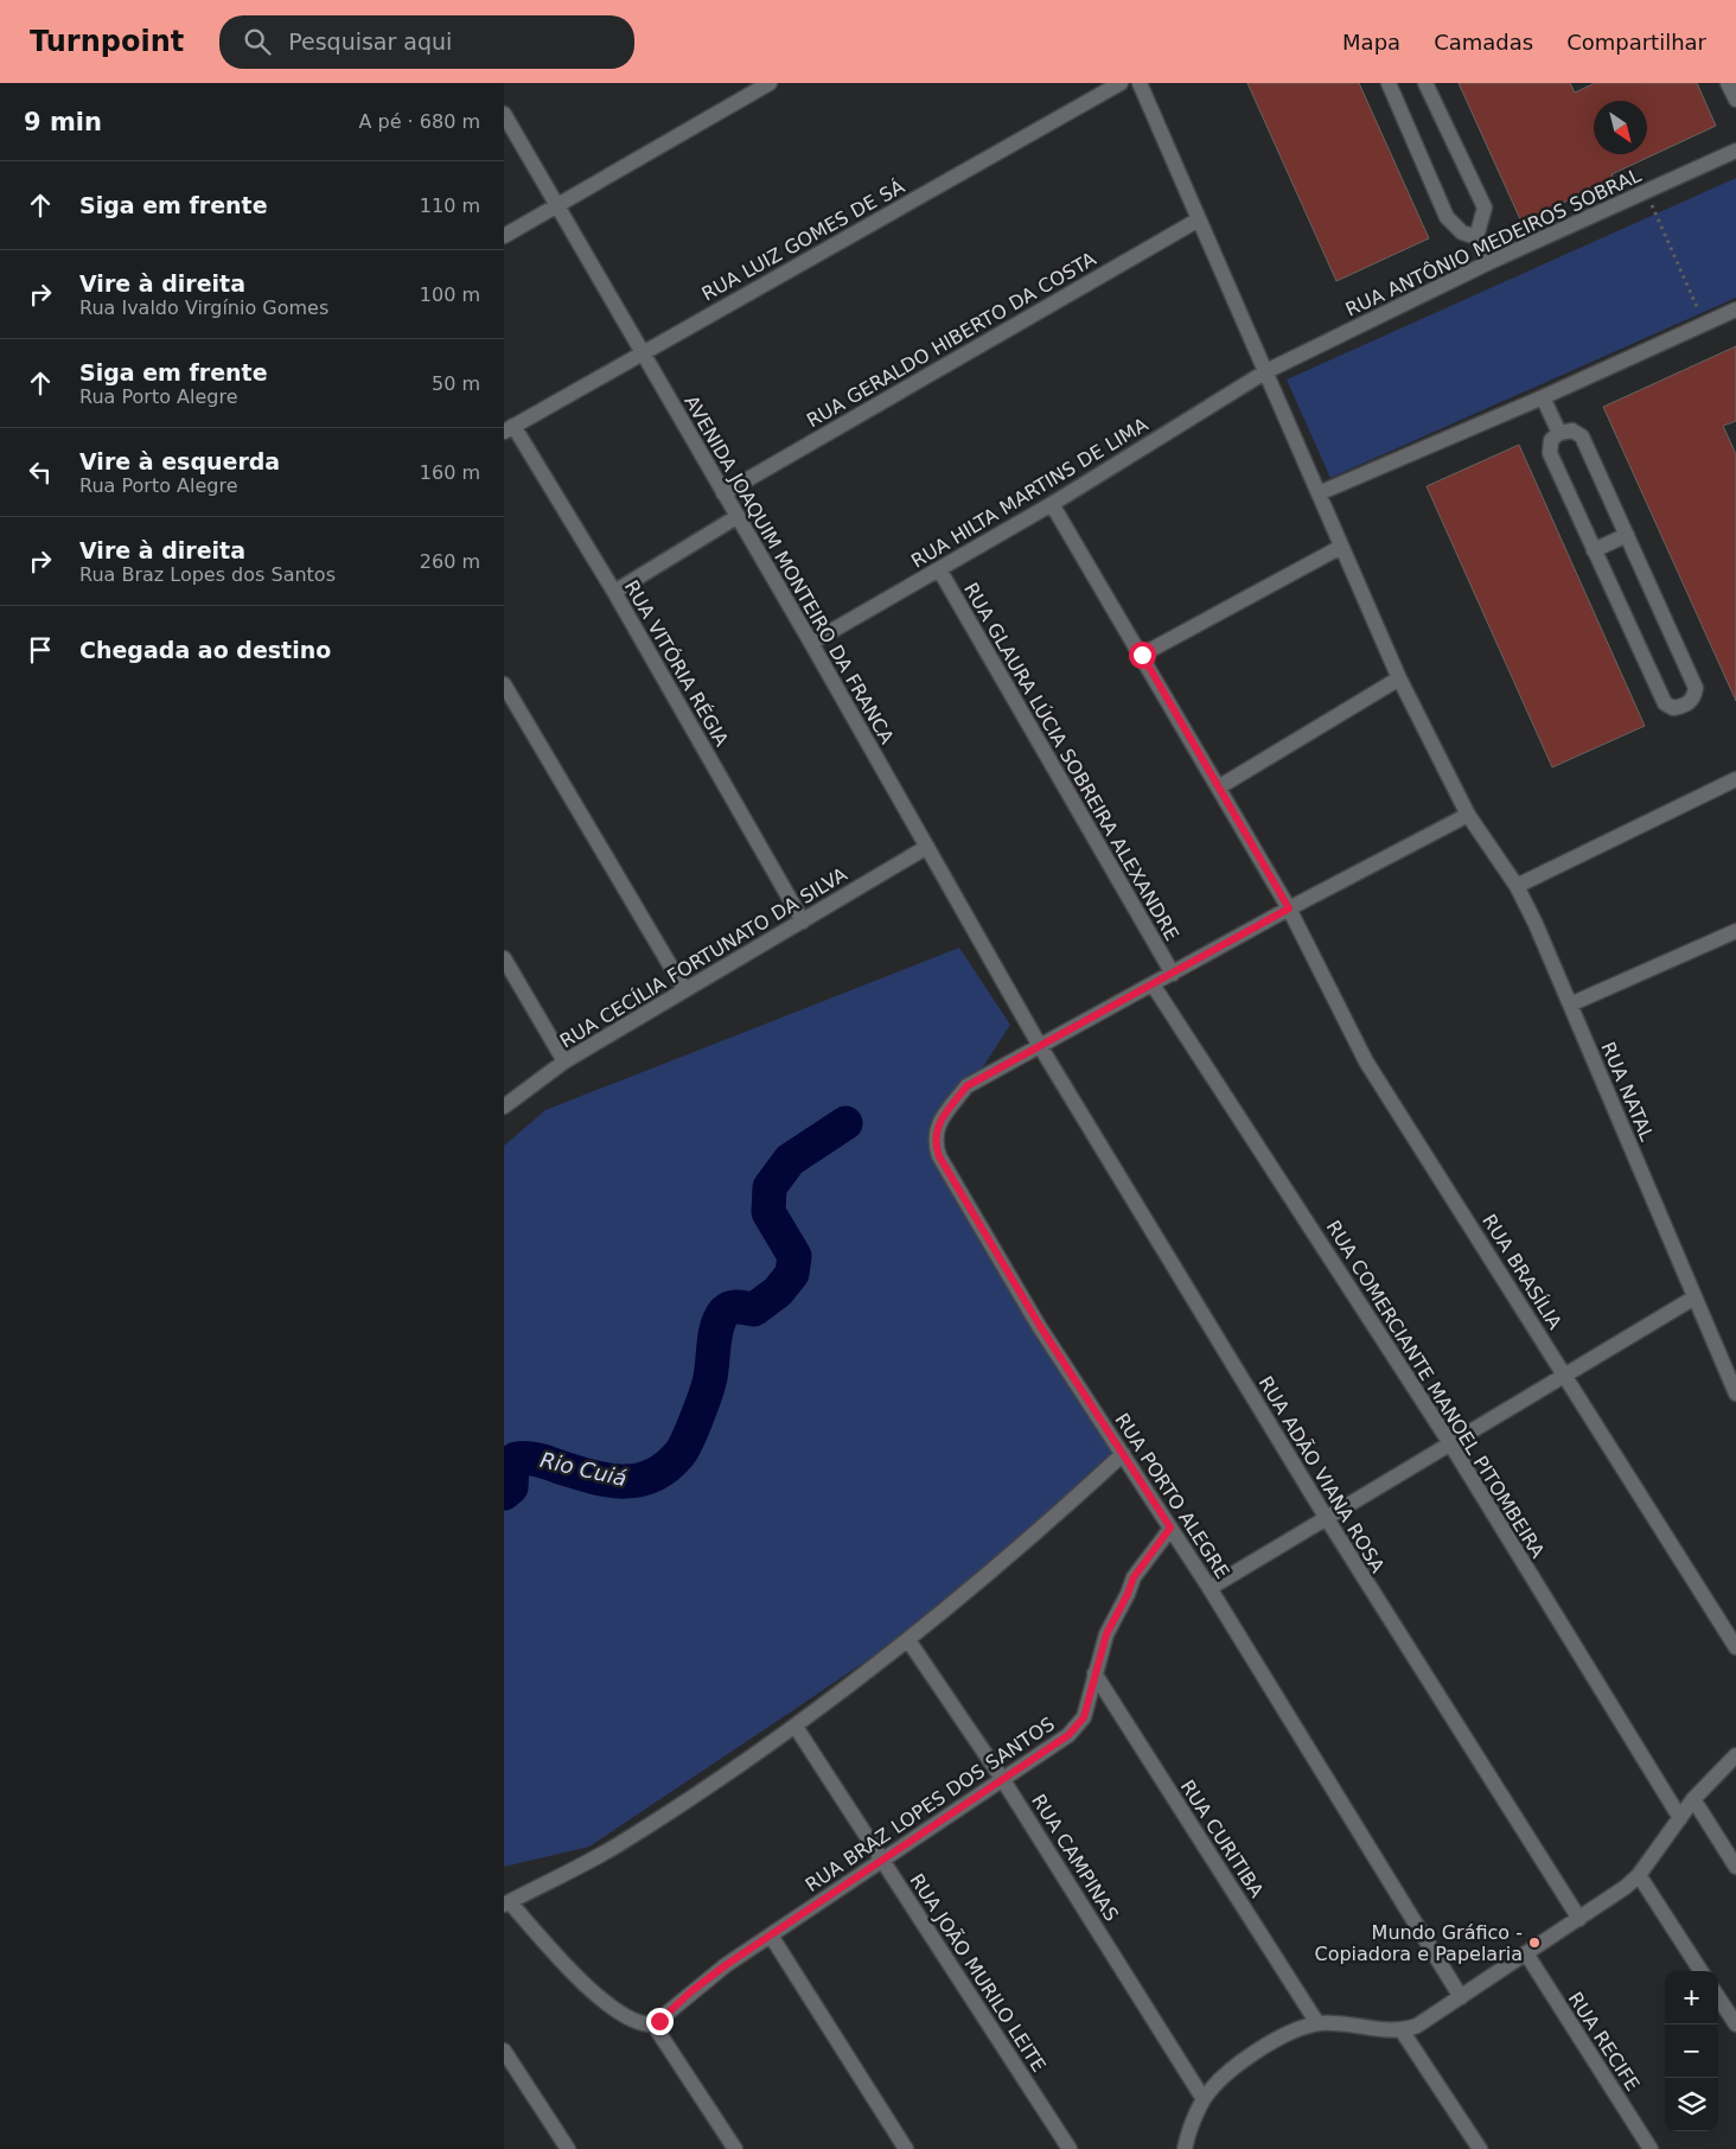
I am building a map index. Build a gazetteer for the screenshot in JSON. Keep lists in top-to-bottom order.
{
  "streets": {
    "street": [
      "RUA LUIZ GOMES DE SÁ",
      "RUA ANTÔNIO MEDEIROS SOBRAL",
      "RUA GERALDO HIBERTO DA COSTA",
      "RUA HILTA MARTINS DE LIMA",
      "AVENIDA JOAQUIM MONTEIRO DA FRANCA",
      "RUA VITÓRIA RÉGIA",
      "RUA GLAURA LÚCIA SOBREIRA ALEXANDRE",
      "RUA CECÍLIA FORTUNATO DA SILVA",
      "RUA NATAL",
      "RUA BRASÍLIA",
      "RUA COMERCIANTE MANOEL PITOMBEIRA",
      "RUA ADÃO VIANA ROSA",
      "RUA PORTO ALEGRE",
      "RUA BRAZ LOPES DOS SANTOS",
      "RUA CURITIBA",
      "RUA CAMPINAS",
      "RUA JOÃO MURILO LEITE",
      "RUA RECIFE"
    ]
  },
  "crossings": [
    ["RUA LUIZ GOMES DE SÁ", "AVENIDA JOAQUIM MONTEIRO DA FRANCA"],
    ["RUA LUIZ GOMES DE SÁ", "RUA VITÓRIA RÉGIA"],
    ["RUA ANTÔNIO MEDEIROS SOBRAL", "RUA HILTA MARTINS DE LIMA"],
    ["RUA ANTÔNIO MEDEIROS SOBRAL", "RUA NATAL"],
    ["RUA GERALDO HIBERTO DA COSTA", "AVENIDA JOAQUIM MONTEIRO DA FRANCA"],
    ["RUA GERALDO HIBERTO DA COSTA", "RUA NATAL"],
    ["RUA HILTA MARTINS DE LIMA", "AVENIDA JOAQUIM MONTEIRO DA FRANCA"],
    ["RUA HILTA MARTINS DE LIMA", "RUA GLAURA LÚCIA SOBREIRA ALEXANDRE"],
    ["RUA HILTA MARTINS DE LIMA", "RUA NATAL"],
    ["RUA HILTA MARTINS DE LIMA", "RUA BRASÍLIA"],
    ["AVENIDA JOAQUIM MONTEIRO DA FRANCA", "RUA CECÍLIA FORTUNATO DA SILVA"],
    ["AVENIDA JOAQUIM MONTEIRO DA FRANCA", "RUA ADÃO VIANA ROSA"],
    ["AVENIDA JOAQUIM MONTEIRO DA FRANCA", "RUA PORTO ALEGRE"],
    ["RUA VITÓRIA RÉGIA", "RUA CECÍLIA FORTUNATO DA SILVA"],
    ["RUA GLAURA LÚCIA SOBREIRA ALEXANDRE", "RUA PORTO ALEGRE"],
    ["RUA NATAL", "RUA PORTO ALEGRE"],
    ["RUA BRASÍLIA", "RUA PORTO ALEGRE"],
    ["RUA COMERCIANTE MANOEL PITOMBEIRA", "RUA PORTO ALEGRE"],
    ["RUA ADÃO VIANA ROSA", "RUA PORTO ALEGRE"],
    ["RUA PORTO ALEGRE", "RUA BRAZ LOPES DOS SANTOS"],
    ["RUA BRAZ LOPES DOS SANTOS", "RUA CURITIBA"],
    ["RUA BRAZ LOPES DOS SANTOS", "RUA CAMPINAS"],
    ["RUA BRAZ LOPES DOS SANTOS", "RUA JOÃO MURILO LEITE"]
  ],
  "water": ["Rio Cuiá"],
  "places": ["Mundo Gráfico - Copiadora e Papelaria"],
  "north": "bottom right",
  "page": {
    "header": "Turnpoint",
    "search": "Pesquisar aqui",
    "nav": ["Mapa", "Camadas", "Compartilhar"],
    "heading": ["9 min", "A pé · 680 m"],
    "list": [
      ["Siga em frente", "110 m"],
      ["Vire à direita", "Rua Ivaldo Virgínio Gomes", "100 m"],
      ["Siga em frente", "Rua Porto Alegre", "50 m"],
      ["Vire à esquerda", "Rua Porto Alegre", "160 m"],
      ["Vire à direita", "Rua Braz Lopes dos Santos", "260 m"],
      "Chegada ao destino"
    ],
    "map_buttons": ["+", "−"]
  }
}
